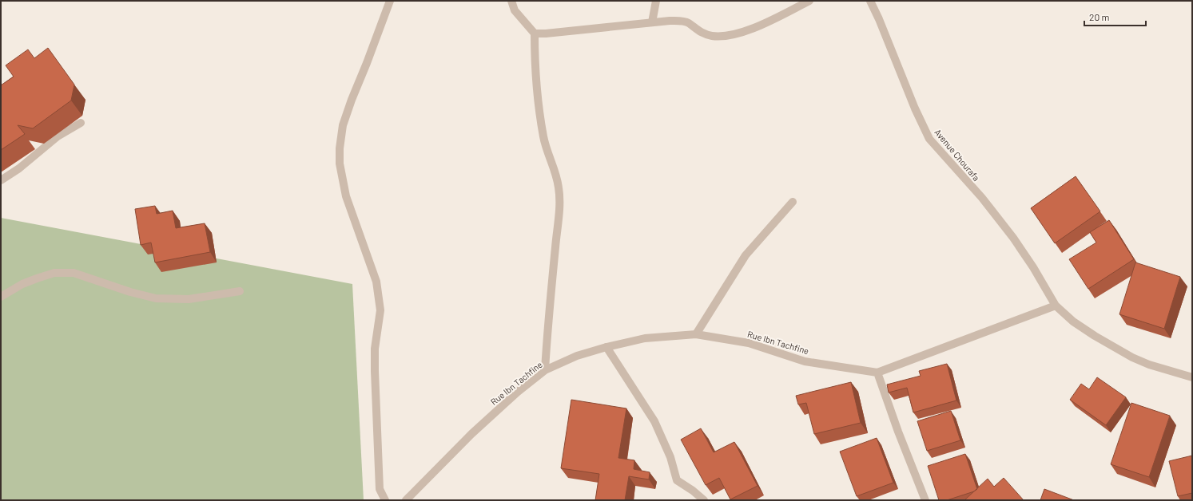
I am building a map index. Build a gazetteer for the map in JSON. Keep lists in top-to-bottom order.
{
  "streets": {
    "street": ["Avenue Chourafa", "Rue Ibn Tachfine"]
  },
  "crossings": [
    ["Avenue Chourafa", "Rue Ibn Tachfine"]
  ],
  "scale_bar": "20 m"
}
